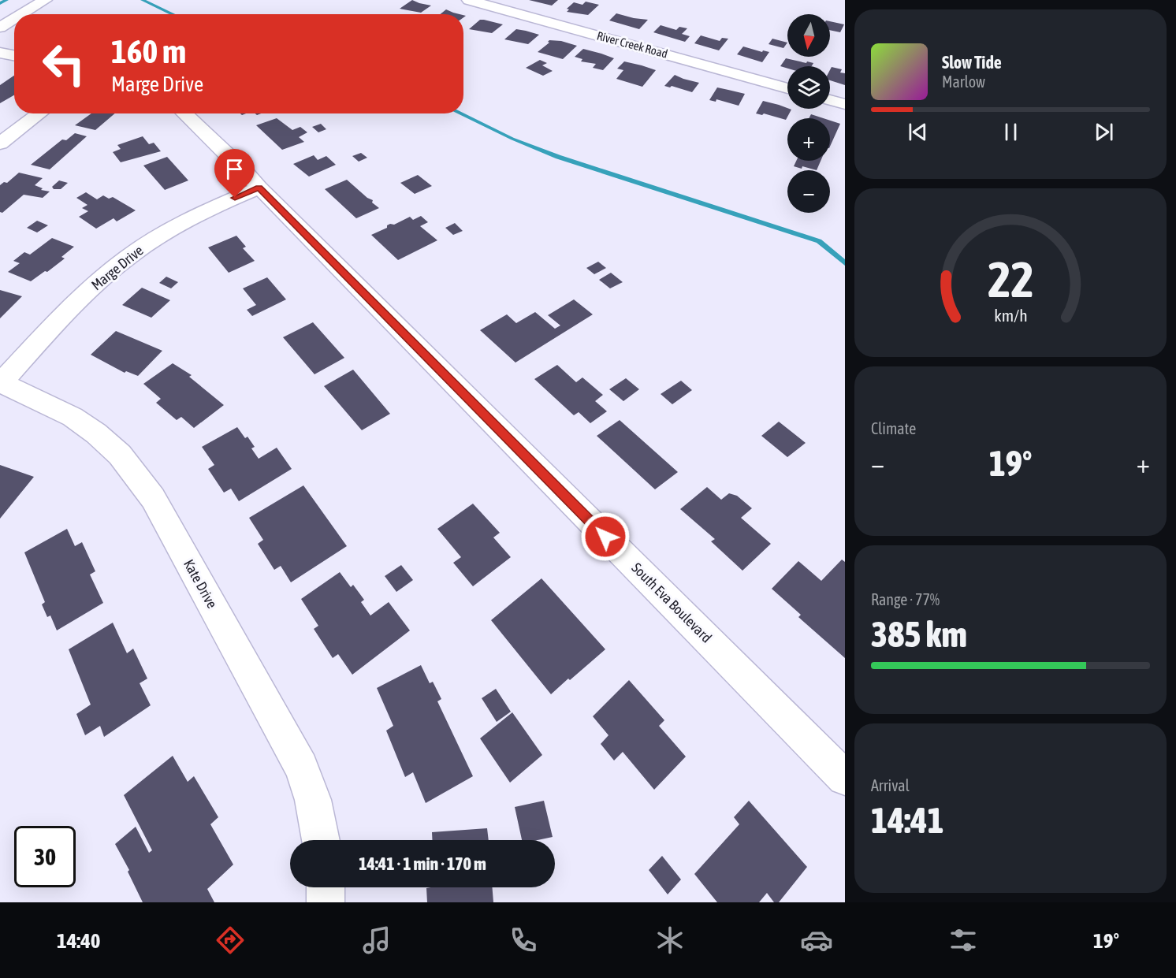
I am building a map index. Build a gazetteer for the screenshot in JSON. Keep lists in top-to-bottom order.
{
  "streets": {
    "street": [
      "River Creek Road",
      "Marge Drive",
      "Kate Drive",
      "South Eva Boulevard"
    ]
  },
  "crossings": [
    ["Marge Drive", "Kate Drive"],
    ["Marge Drive", "South Eva Boulevard"]
  ],
  "north": "bottom",
  "page": {
    "map_buttons": ["+", "−"],
    "turn": ["160 m", "Marge Drive"],
    "song": ["Slow Tide", "Marlow"],
    "tile": [
      "Climate",
      ["Range · 77%", "385 km"],
      ["Arrival", "14:41"]
    ],
    "heat": ["−", "19°", "+"],
    "limit": "30",
    "trip": "14:41 · 1 min · 170 m",
    "tabs": ["14:40", "19°"],
    "gauge": ["22", "km/h"]
  }
}
